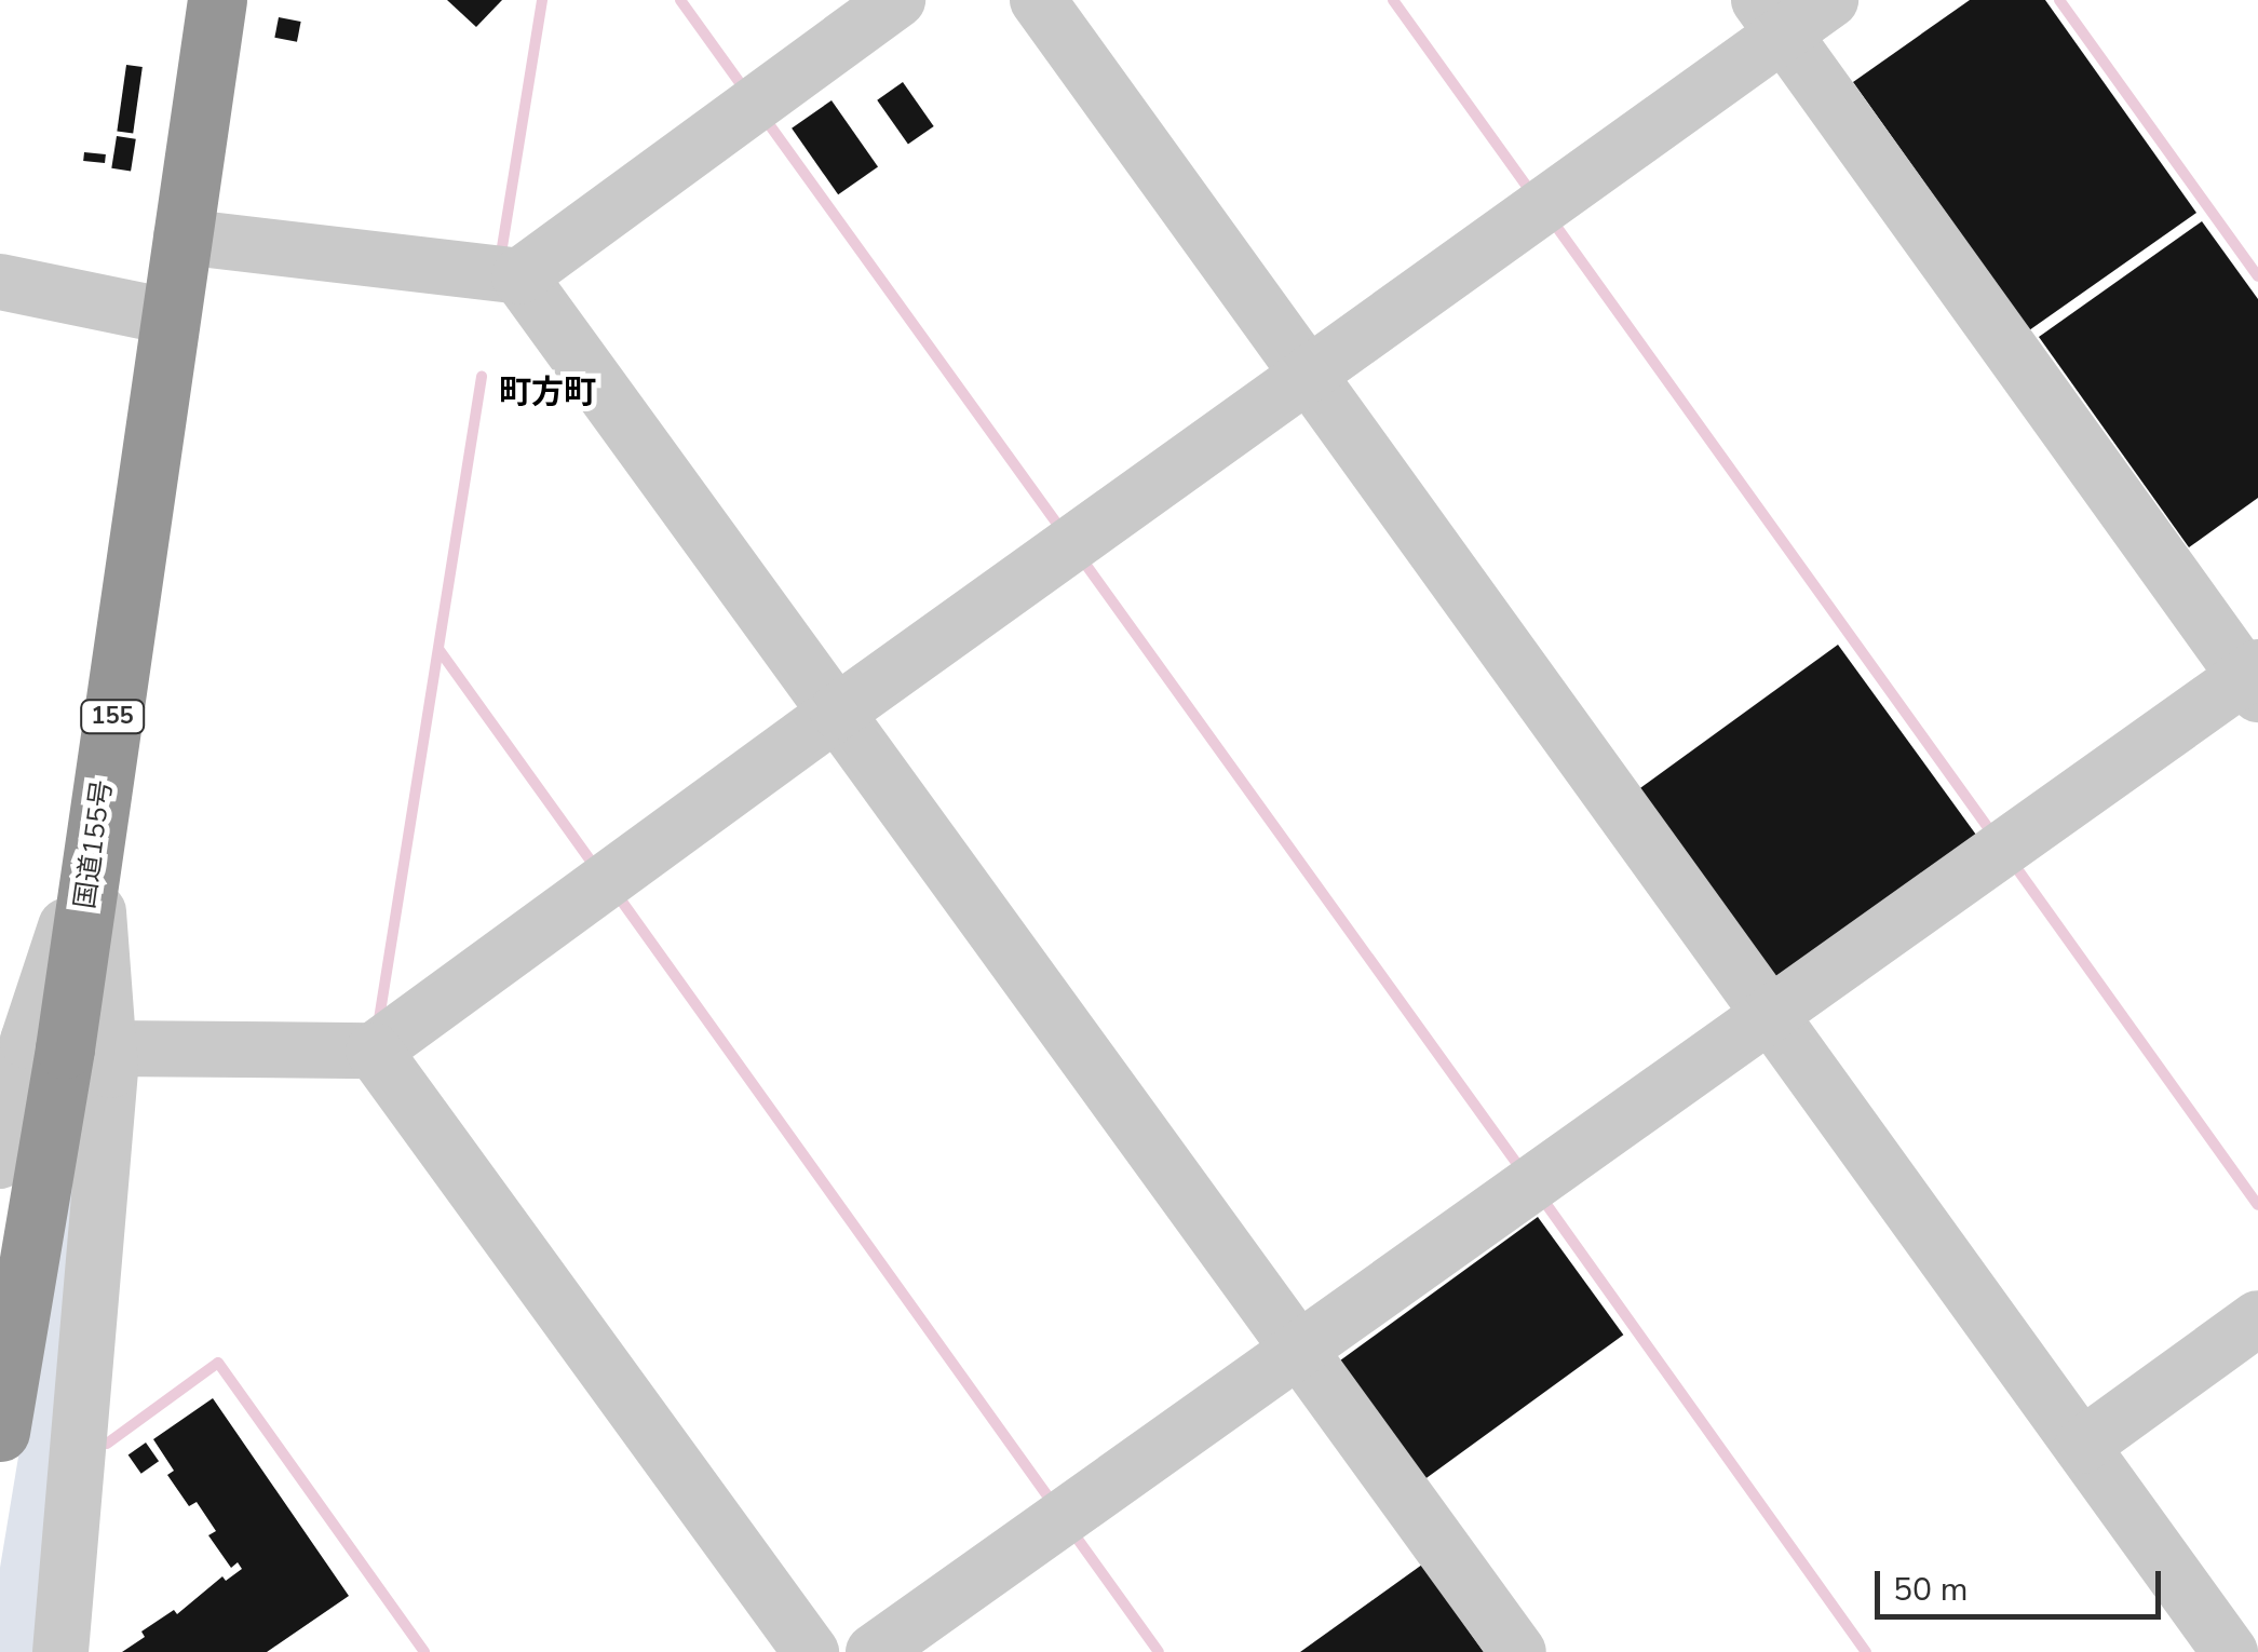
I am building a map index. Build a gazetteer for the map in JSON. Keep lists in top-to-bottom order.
{
  "streets": {
    "highway": ["155", "国道155号"]
  },
  "districts": ["町方町"],
  "scale_bar": "50 m"
}
